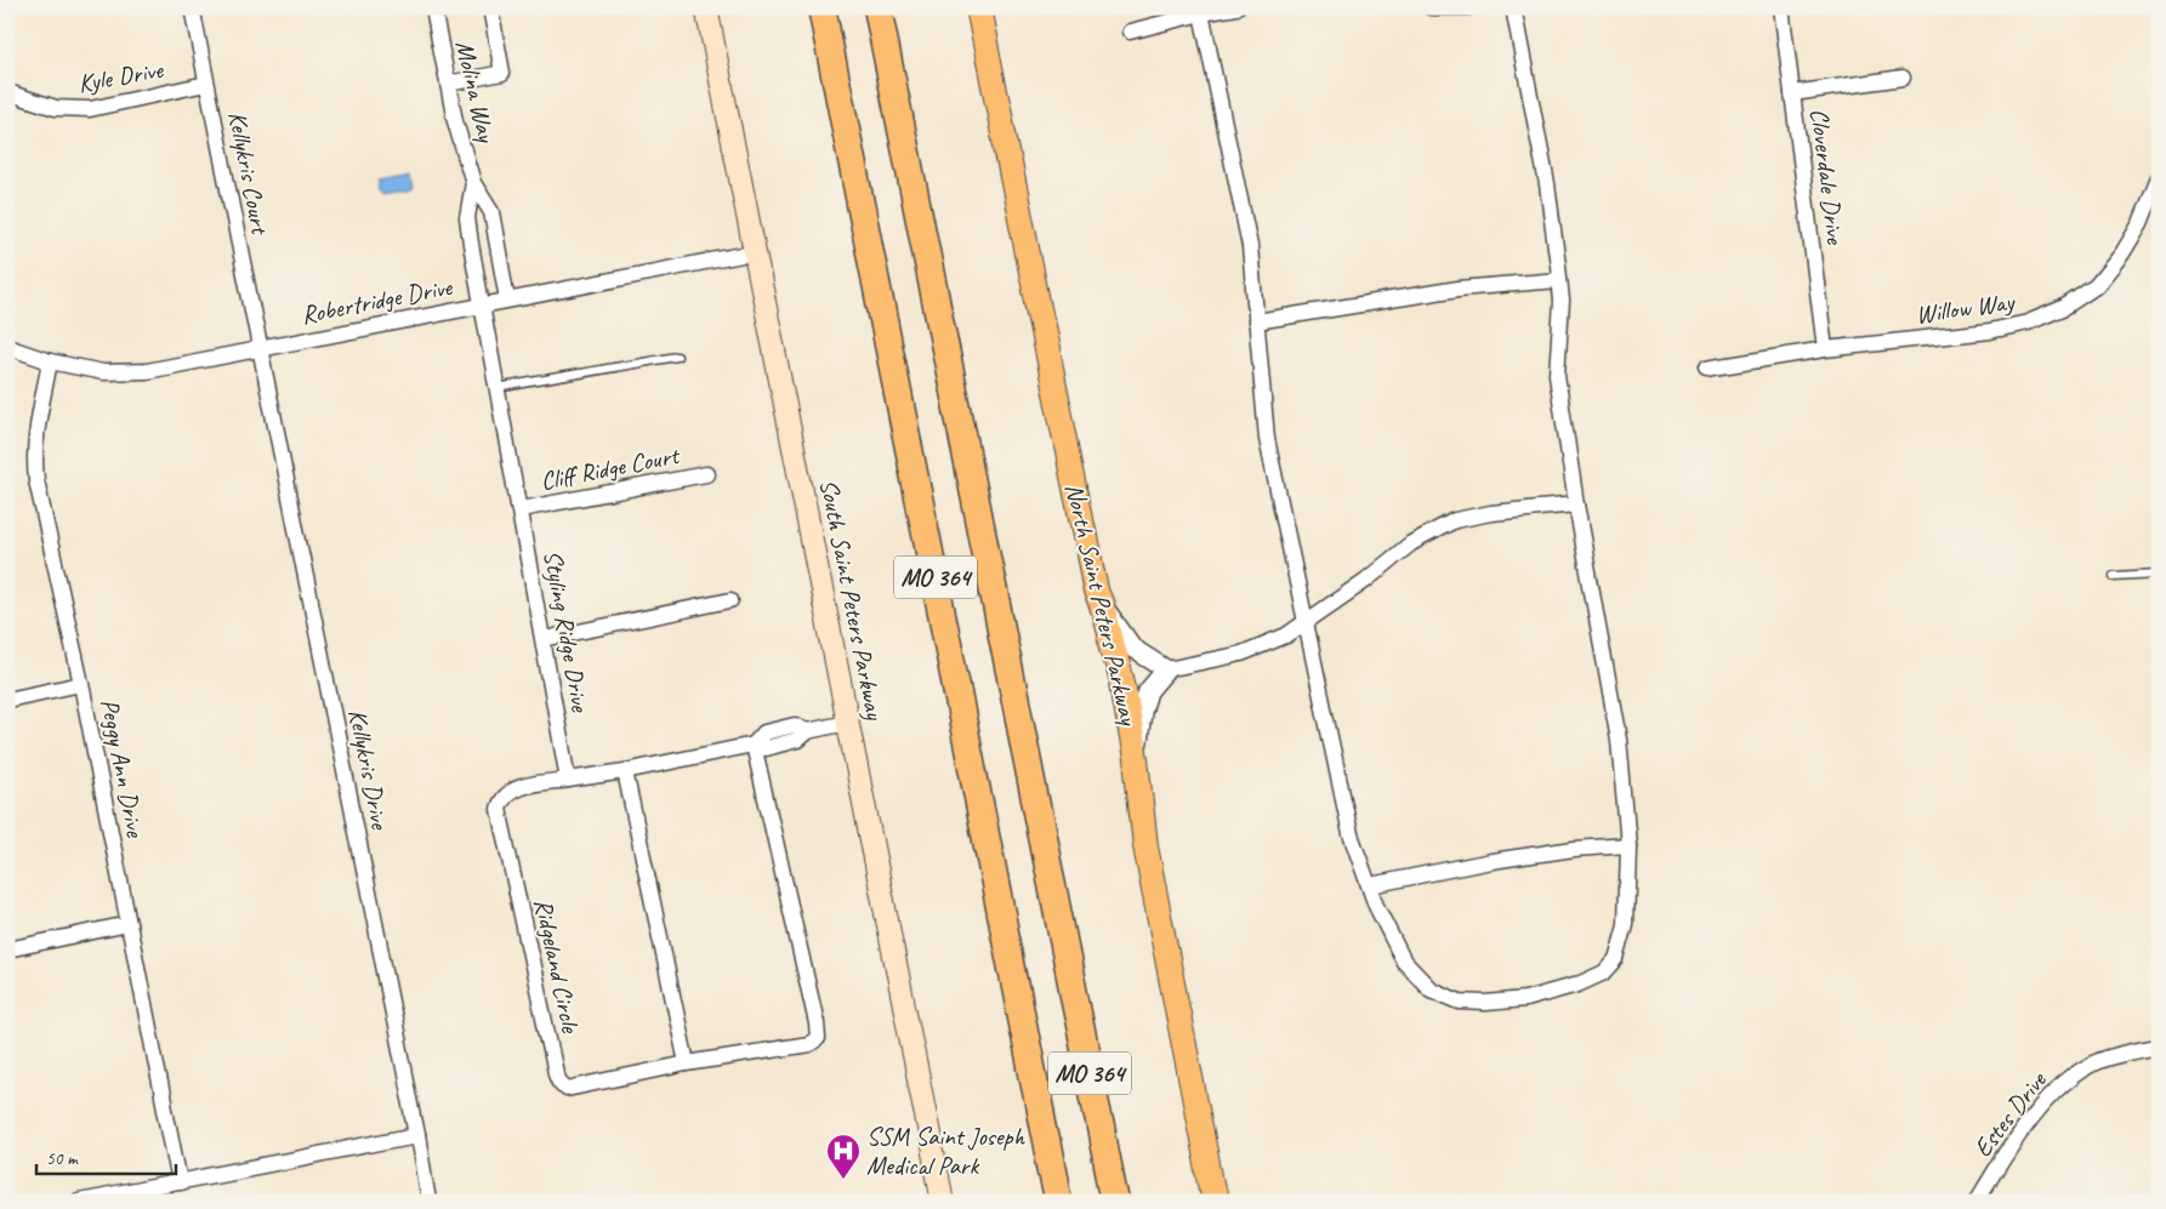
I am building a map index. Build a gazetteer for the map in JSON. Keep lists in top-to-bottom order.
{
  "streets": {
    "highway": ["MO 364"],
    "main road": ["South Saint Peters Parkway", "North Saint Peters Parkway"],
    "street": [
      "Kyle Drive",
      "Molina Way",
      "Kellykris Court",
      "Cloverdale Drive",
      "Robertridge Drive",
      "Willow Way",
      "Cliff Ridge Court",
      "Styling Ridge Drive",
      "Peggy Ann Drive",
      "Kellykris Drive",
      "Ridgeland Circle",
      "Estes Drive"
    ]
  },
  "crossings": [
    ["Kyle Drive", "Kellykris Court"],
    ["Molina Way", "Robertridge Drive"],
    ["Molina Way", "Styling Ridge Drive"],
    ["Kellykris Court", "Robertridge Drive"],
    ["Kellykris Court", "Kellykris Drive"],
    ["Cloverdale Drive", "Willow Way"],
    ["Robertridge Drive", "South Saint Peters Parkway"],
    ["Robertridge Drive", "Styling Ridge Drive"],
    ["Robertridge Drive", "Peggy Ann Drive"],
    ["Robertridge Drive", "Kellykris Drive"],
    ["Cliff Ridge Court", "Styling Ridge Drive"],
    ["Styling Ridge Drive", "Ridgeland Circle"]
  ],
  "places": {
    "hospital": ["SSM Saint Joseph Medical Park"]
  },
  "scale_bar": "50 m"
}
